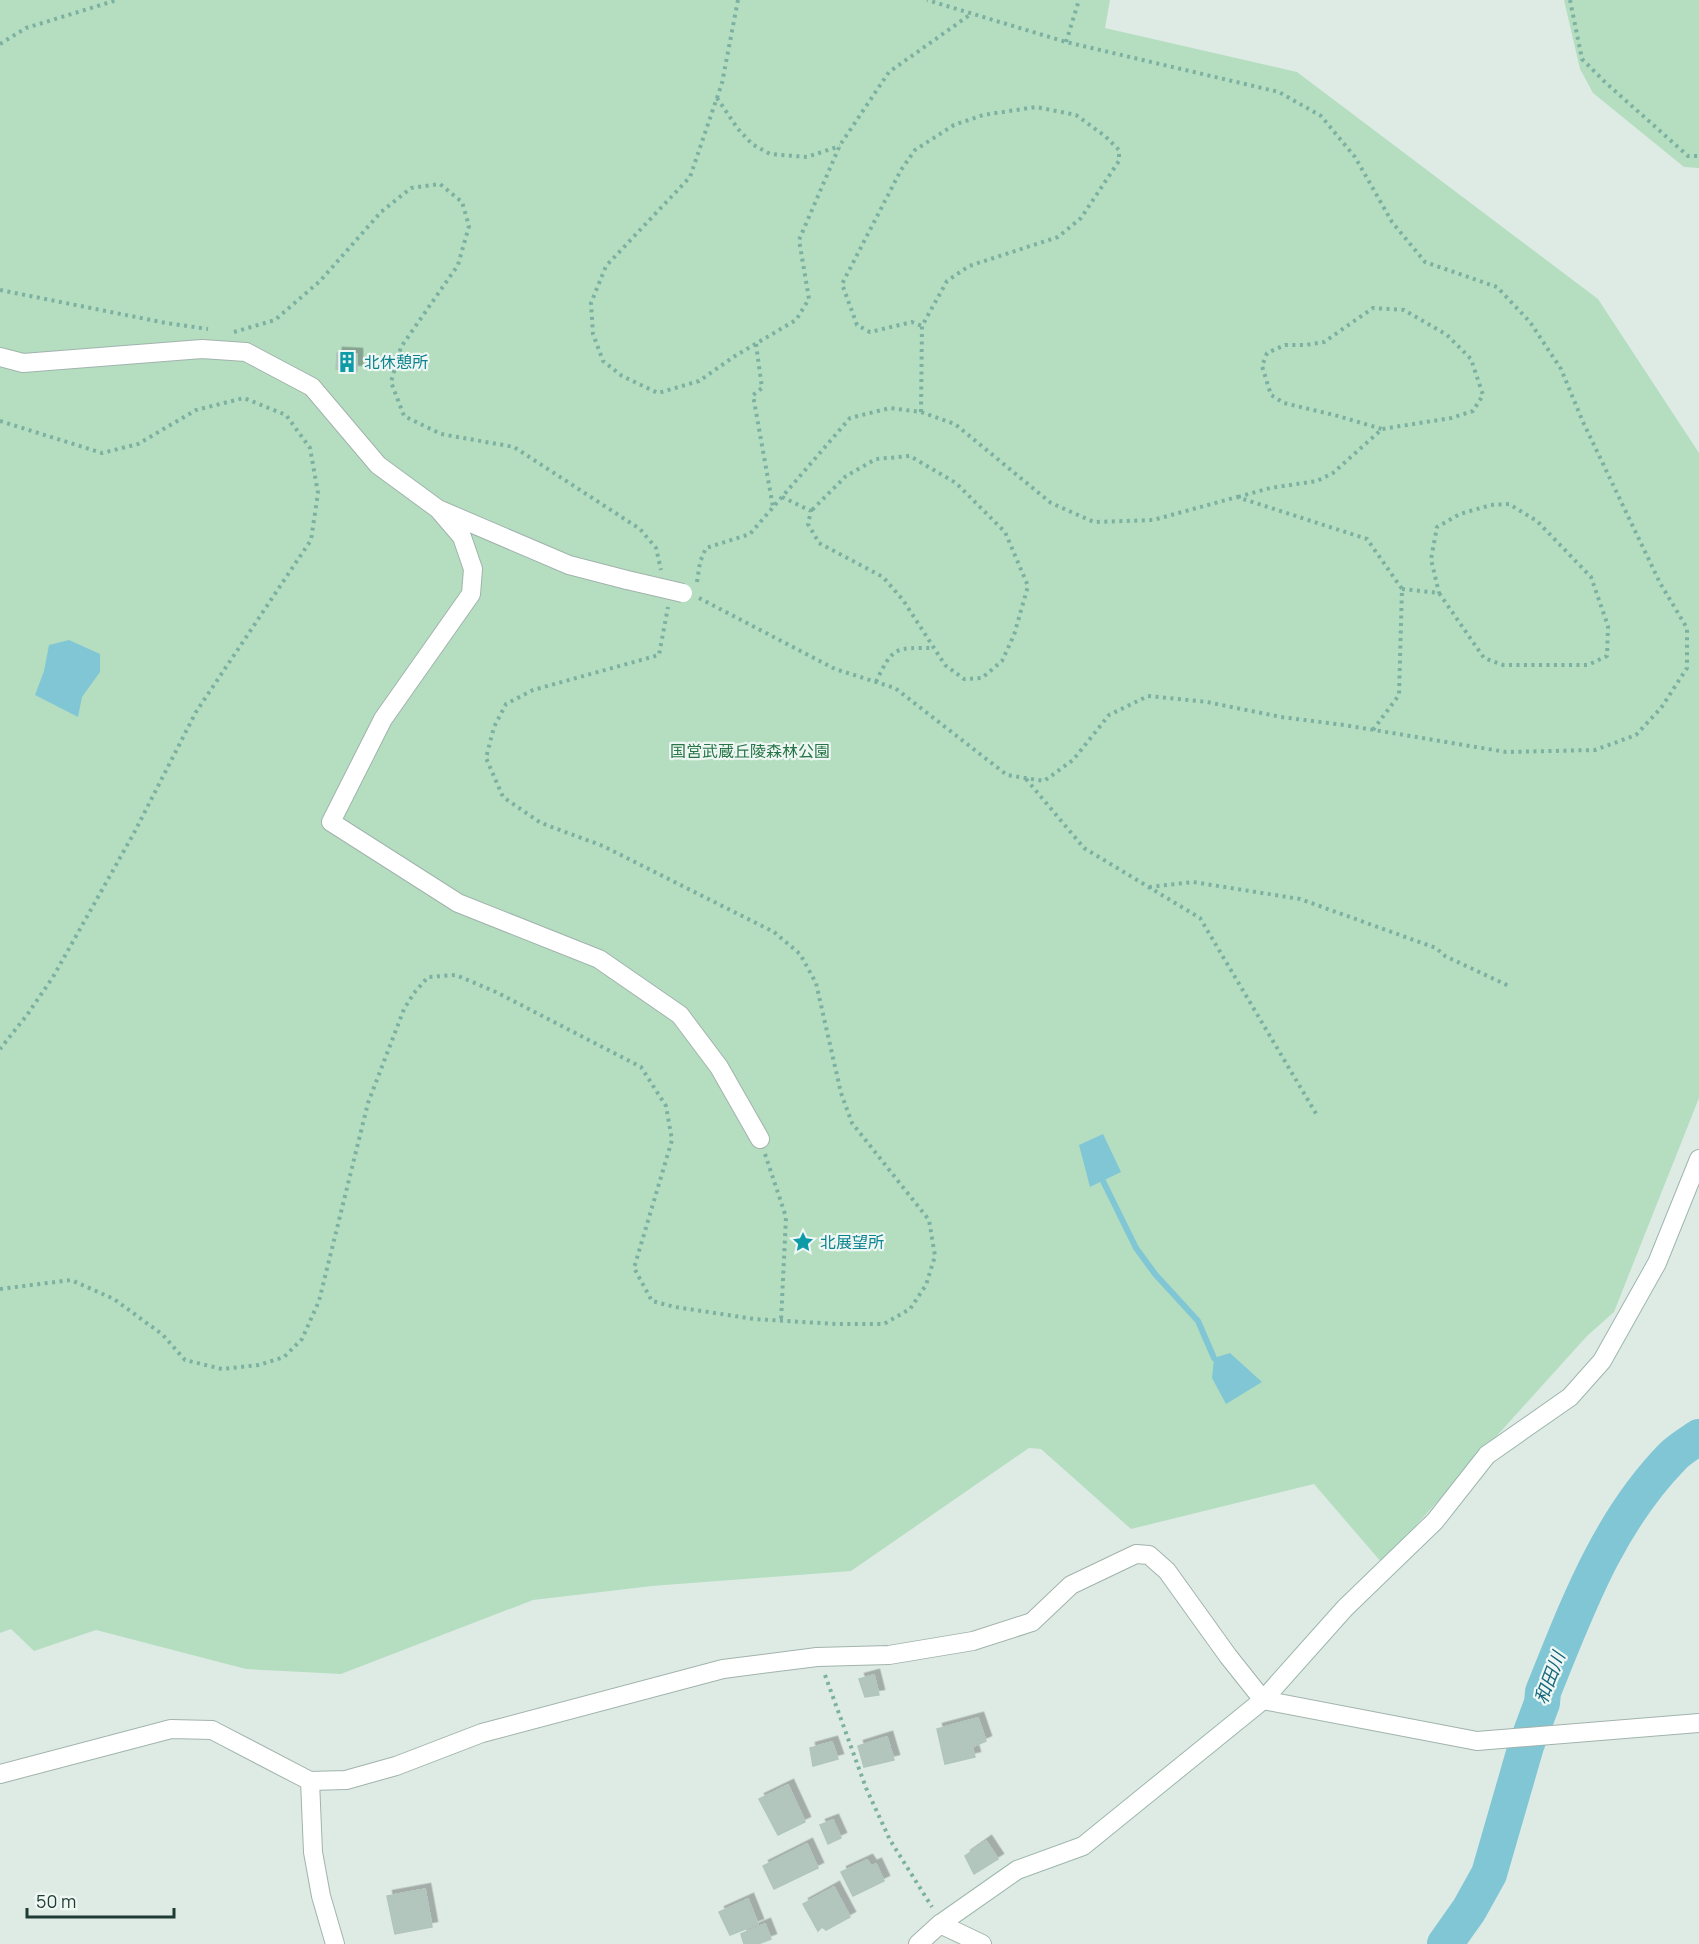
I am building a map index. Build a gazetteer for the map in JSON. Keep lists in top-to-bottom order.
{
  "water": ["和田川"],
  "parks": ["国営武蔵丘陵森林公園"],
  "places": {
    "building": ["北休憩所"],
    "place": ["北展望所"]
  },
  "scale_bar": "50 m"
}
